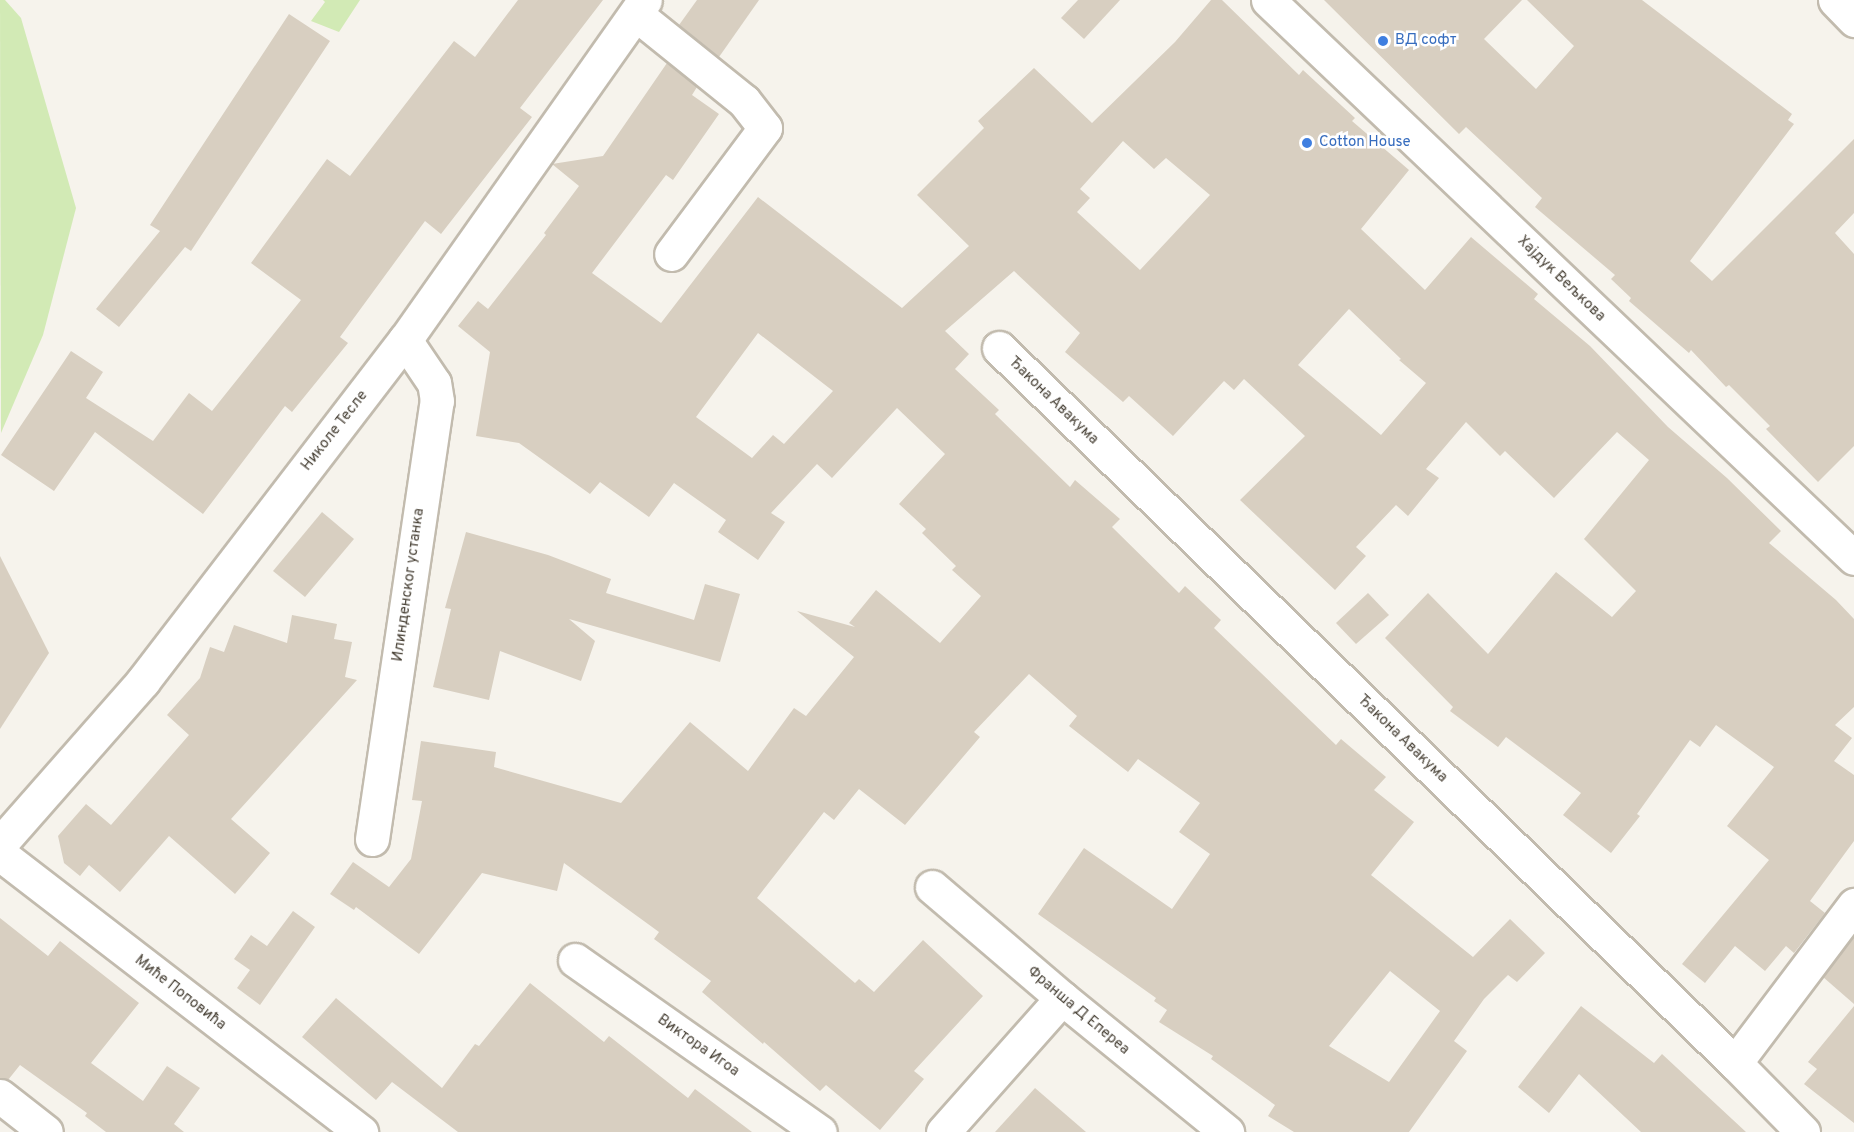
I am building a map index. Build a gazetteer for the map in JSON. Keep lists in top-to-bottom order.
{
  "streets": {
    "street": [
      "Хајдук Вељкова",
      "Ђакона Авакума",
      "Николе Тесле",
      "Илинденског устанка",
      "Миће Поповића",
      "Франша Д Епереа",
      "Виктора Игоа"
    ]
  },
  "crossings": [
    ["Николе Тесле", "Илинденског устанка"]
  ],
  "places": ["ВД софт", "Cotton House"]
}
